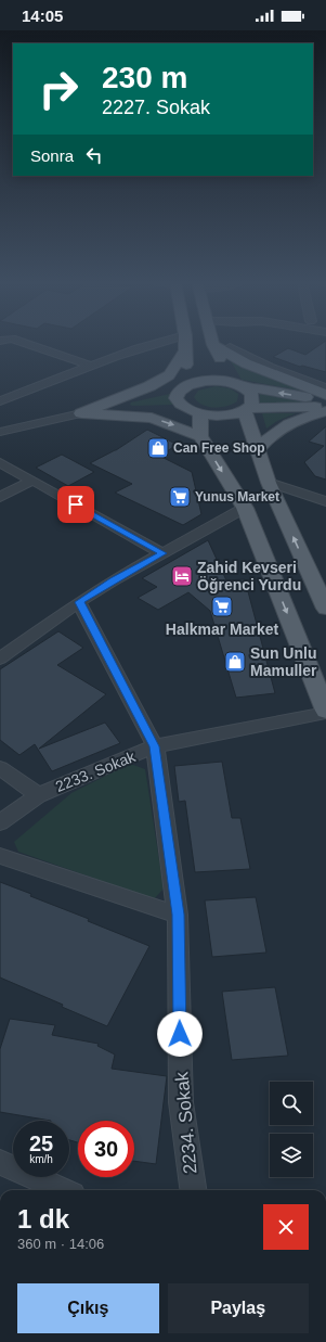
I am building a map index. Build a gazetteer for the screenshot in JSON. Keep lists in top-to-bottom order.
{
  "streets": {
    "street": ["2233. Sokak", "2234. Sokak"]
  },
  "crossings": [
    ["2233. Sokak", "2234. Sokak"]
  ],
  "places": {
    "shop": ["Can Free Shop", "Sun Unlu Mamuller"],
    "supermarket": ["Yunus Market", "Halkmar Market"],
    "hotel": ["Zahid Kevseri Öğrenci Yurdu"]
  },
  "page": {
    "status": "14:05",
    "turn": ["230 m", "2227. Sokak"],
    "then": "Sonra",
    "speed": "25 km/h",
    "limit": "30",
    "heading": ["1 dk", "360 m · 14:06"],
    "buttons": ["Çıkış", "Paylaş"]
  }
}
